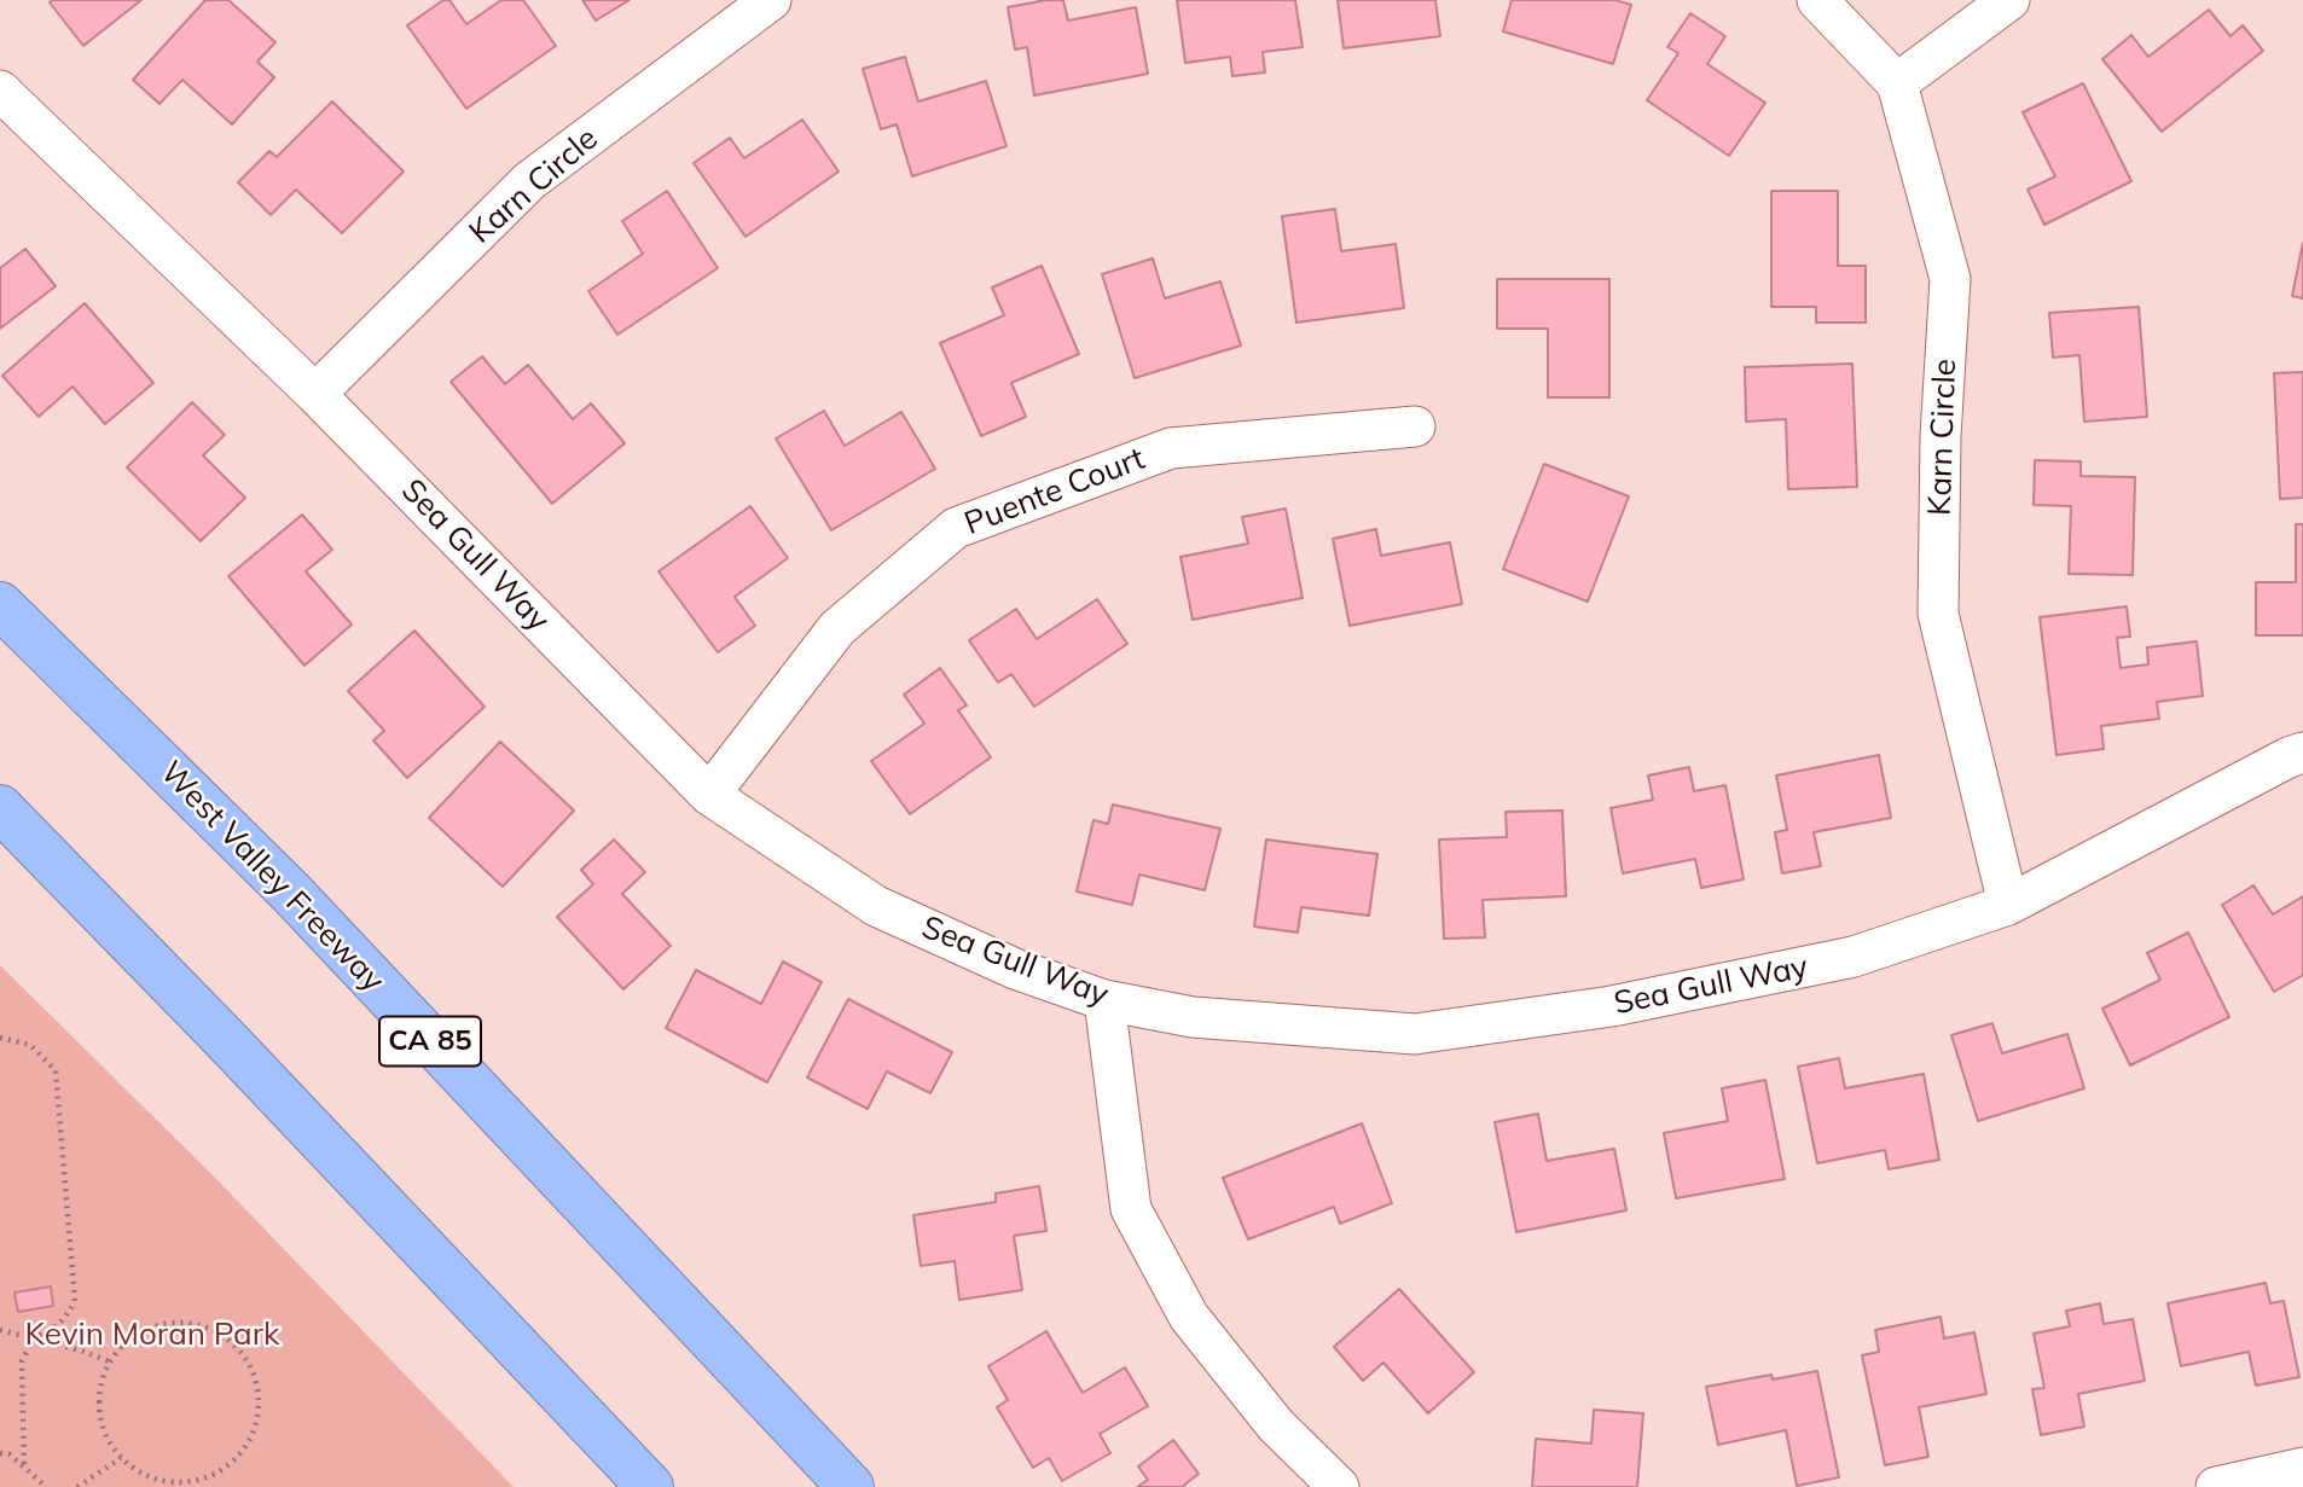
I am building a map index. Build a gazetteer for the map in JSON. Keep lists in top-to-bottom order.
{
  "streets": {
    "highway": ["West Valley Freeway", "CA 85"],
    "street": ["Karn Circle", "Puente Court", "Sea Gull Way"]
  },
  "crossings": [
    ["Karn Circle", "Sea Gull Way"],
    ["Puente Court", "Sea Gull Way"]
  ],
  "parks": ["Kevin Moran Park"]
}
